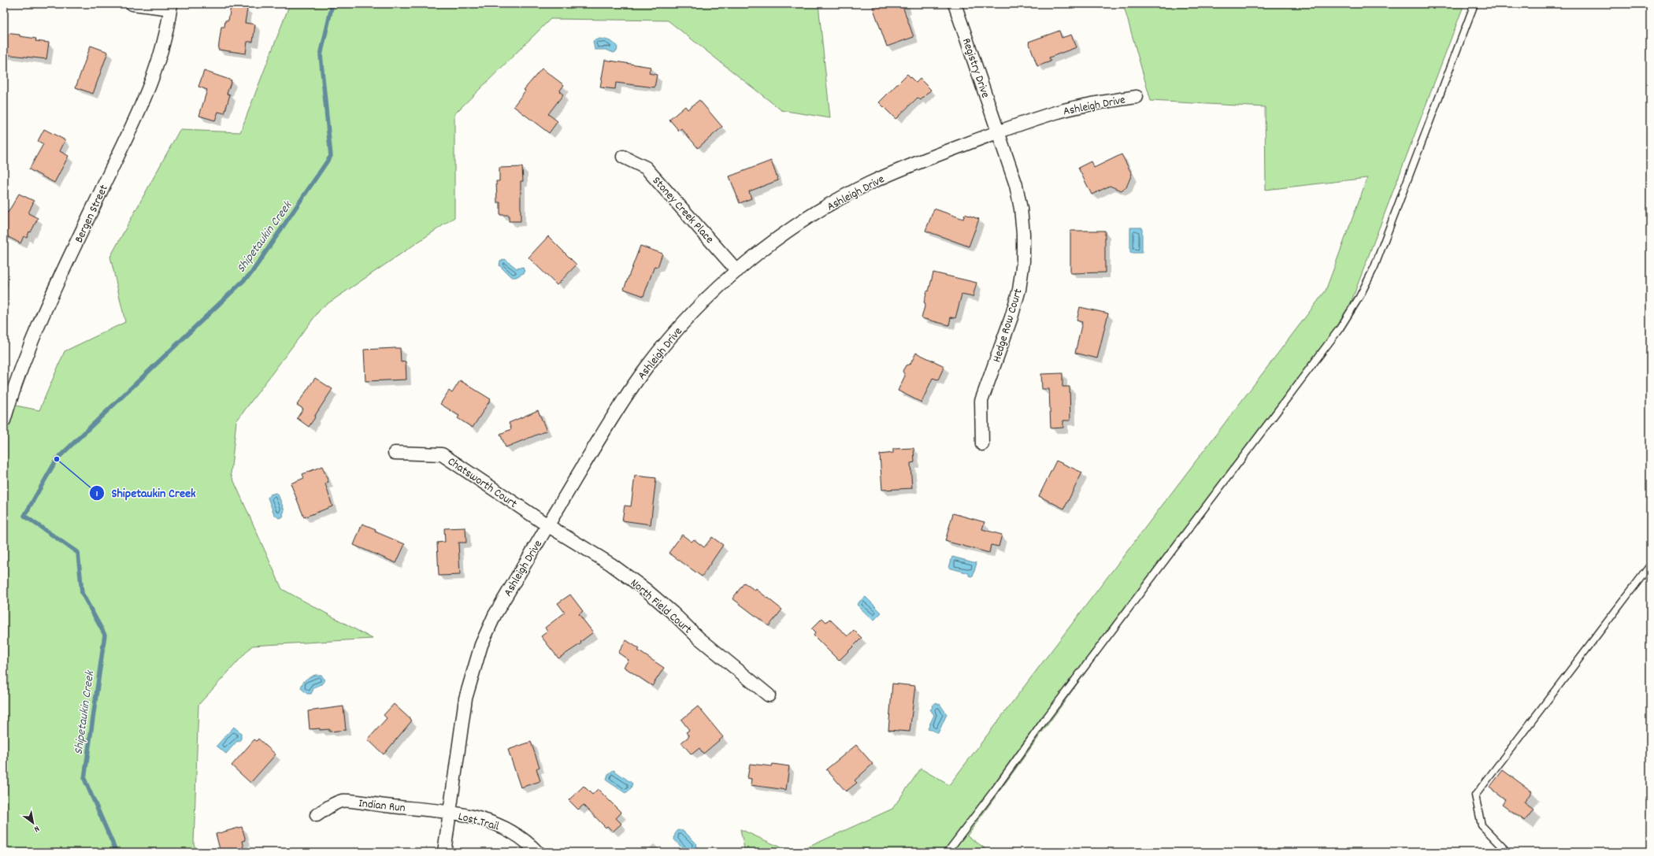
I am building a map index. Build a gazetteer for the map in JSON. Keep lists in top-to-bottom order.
{
  "streets": {
    "street": [
      "Registry Drive",
      "Ashleigh Drive",
      "Stoney Creek Place",
      "Bergen Street",
      "Hedge Row Court",
      "Chatsworth Court",
      "North Field Court",
      "Indian Run",
      "Lost Trail"
    ]
  },
  "crossings": [
    ["Registry Drive", "Ashleigh Drive"],
    ["Registry Drive", "Hedge Row Court"],
    ["Ashleigh Drive", "Stoney Creek Place"],
    ["Ashleigh Drive", "Hedge Row Court"],
    ["Ashleigh Drive", "Chatsworth Court"],
    ["Ashleigh Drive", "North Field Court"],
    ["Ashleigh Drive", "Indian Run"],
    ["Ashleigh Drive", "Lost Trail"],
    ["Chatsworth Court", "North Field Court"],
    ["Indian Run", "Lost Trail"]
  ],
  "water": ["Shipetaukin Creek"],
  "places": ["Shipetaukin Creek"],
  "north": "bottom right"
}
